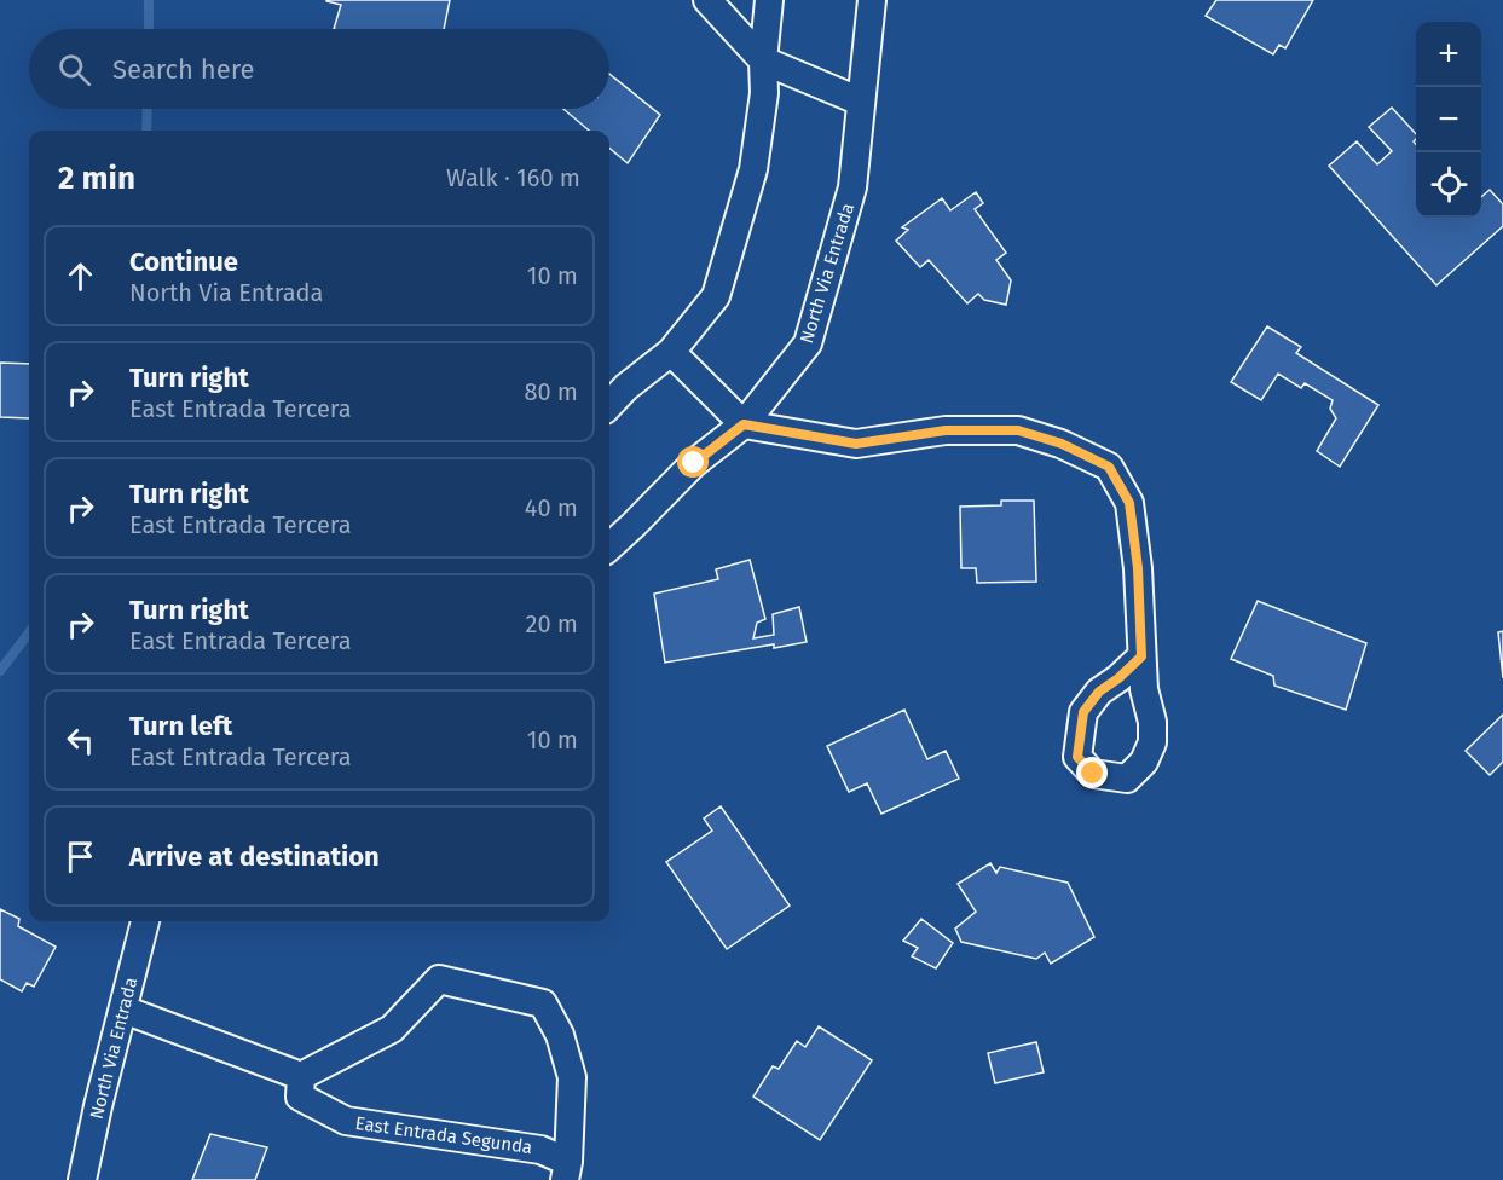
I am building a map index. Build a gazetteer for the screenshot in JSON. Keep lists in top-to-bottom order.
{
  "streets": {
    "street": ["North Via Entrada", "East Entrada Segunda"]
  },
  "page": {
    "map_buttons": ["+", "−"],
    "search": "Search here",
    "heading": ["2 min", "Walk · 160 m"],
    "list": [
      ["Continue", "North Via Entrada", "10 m"],
      ["Turn right", "East Entrada Tercera", "80 m"],
      ["Turn right", "East Entrada Tercera", "40 m"],
      ["Turn right", "East Entrada Tercera", "20 m"],
      ["Turn left", "East Entrada Tercera", "10 m"],
      "Arrive at destination"
    ]
  }
}
